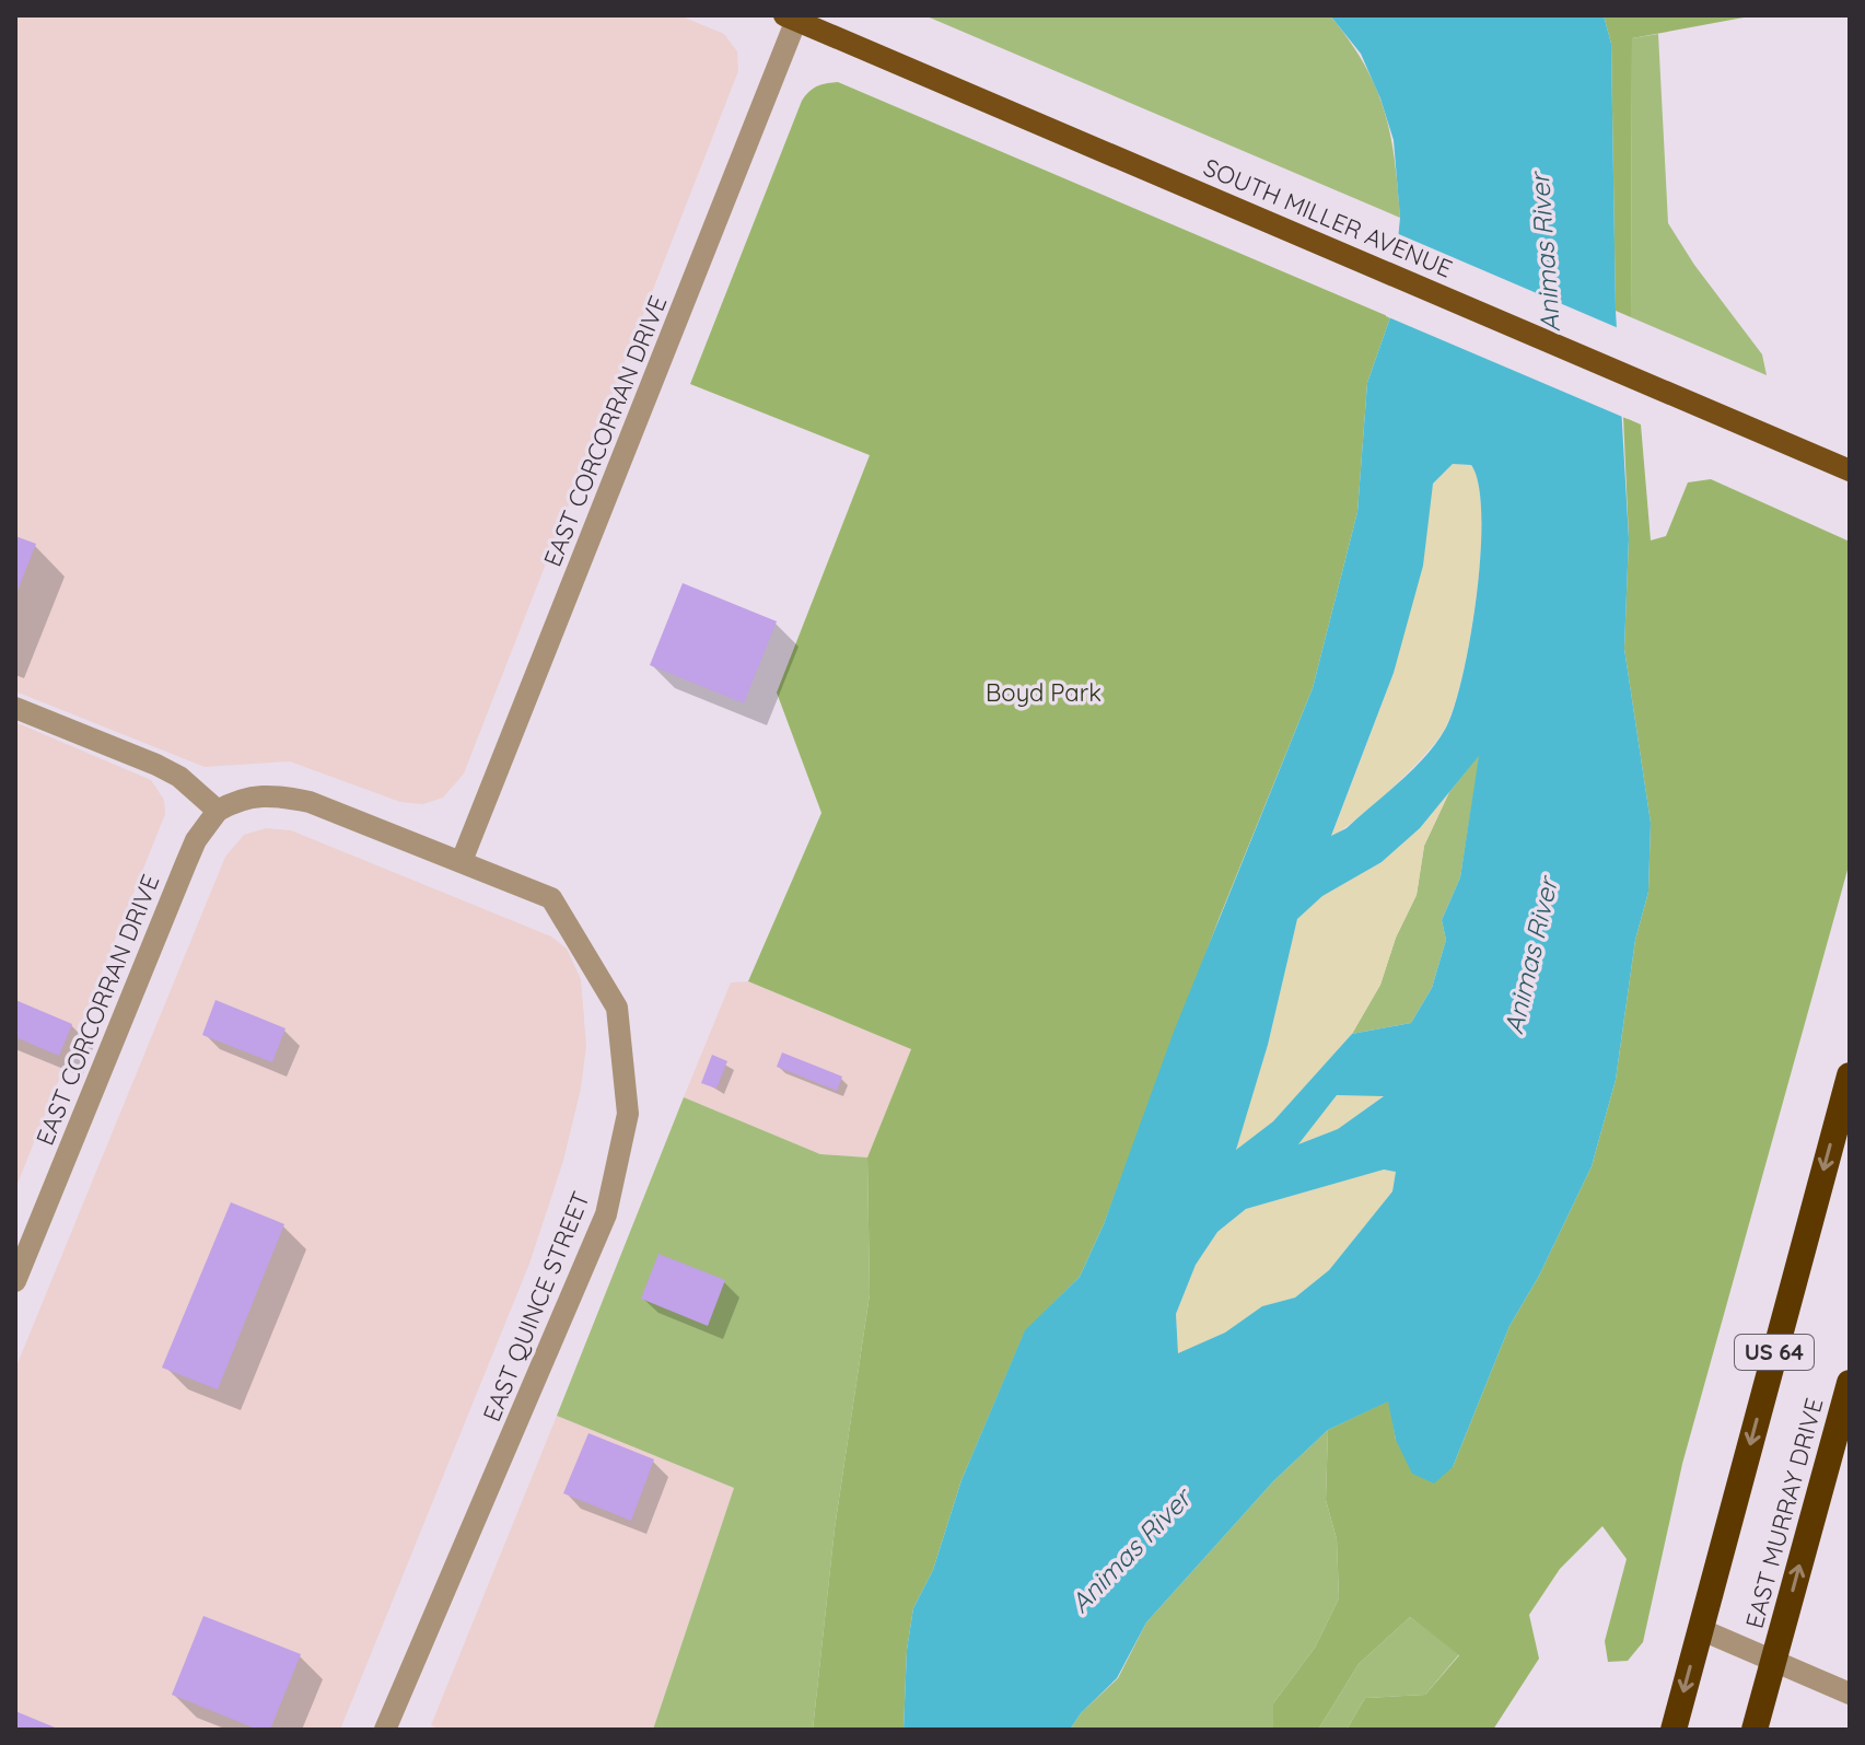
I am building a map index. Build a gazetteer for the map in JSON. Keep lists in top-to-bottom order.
{
  "streets": {
    "highway": ["US 64", "EAST MURRAY DRIVE"],
    "main road": ["SOUTH MILLER AVENUE"],
    "street": ["EAST CORCORRAN DRIVE", "EAST QUINCE STREET"]
  },
  "crossings": [
    ["SOUTH MILLER AVENUE", "EAST CORCORRAN DRIVE"],
    ["EAST CORCORRAN DRIVE", "EAST QUINCE STREET"]
  ],
  "water": ["Animas River"],
  "parks": ["Boyd Park"]
}
